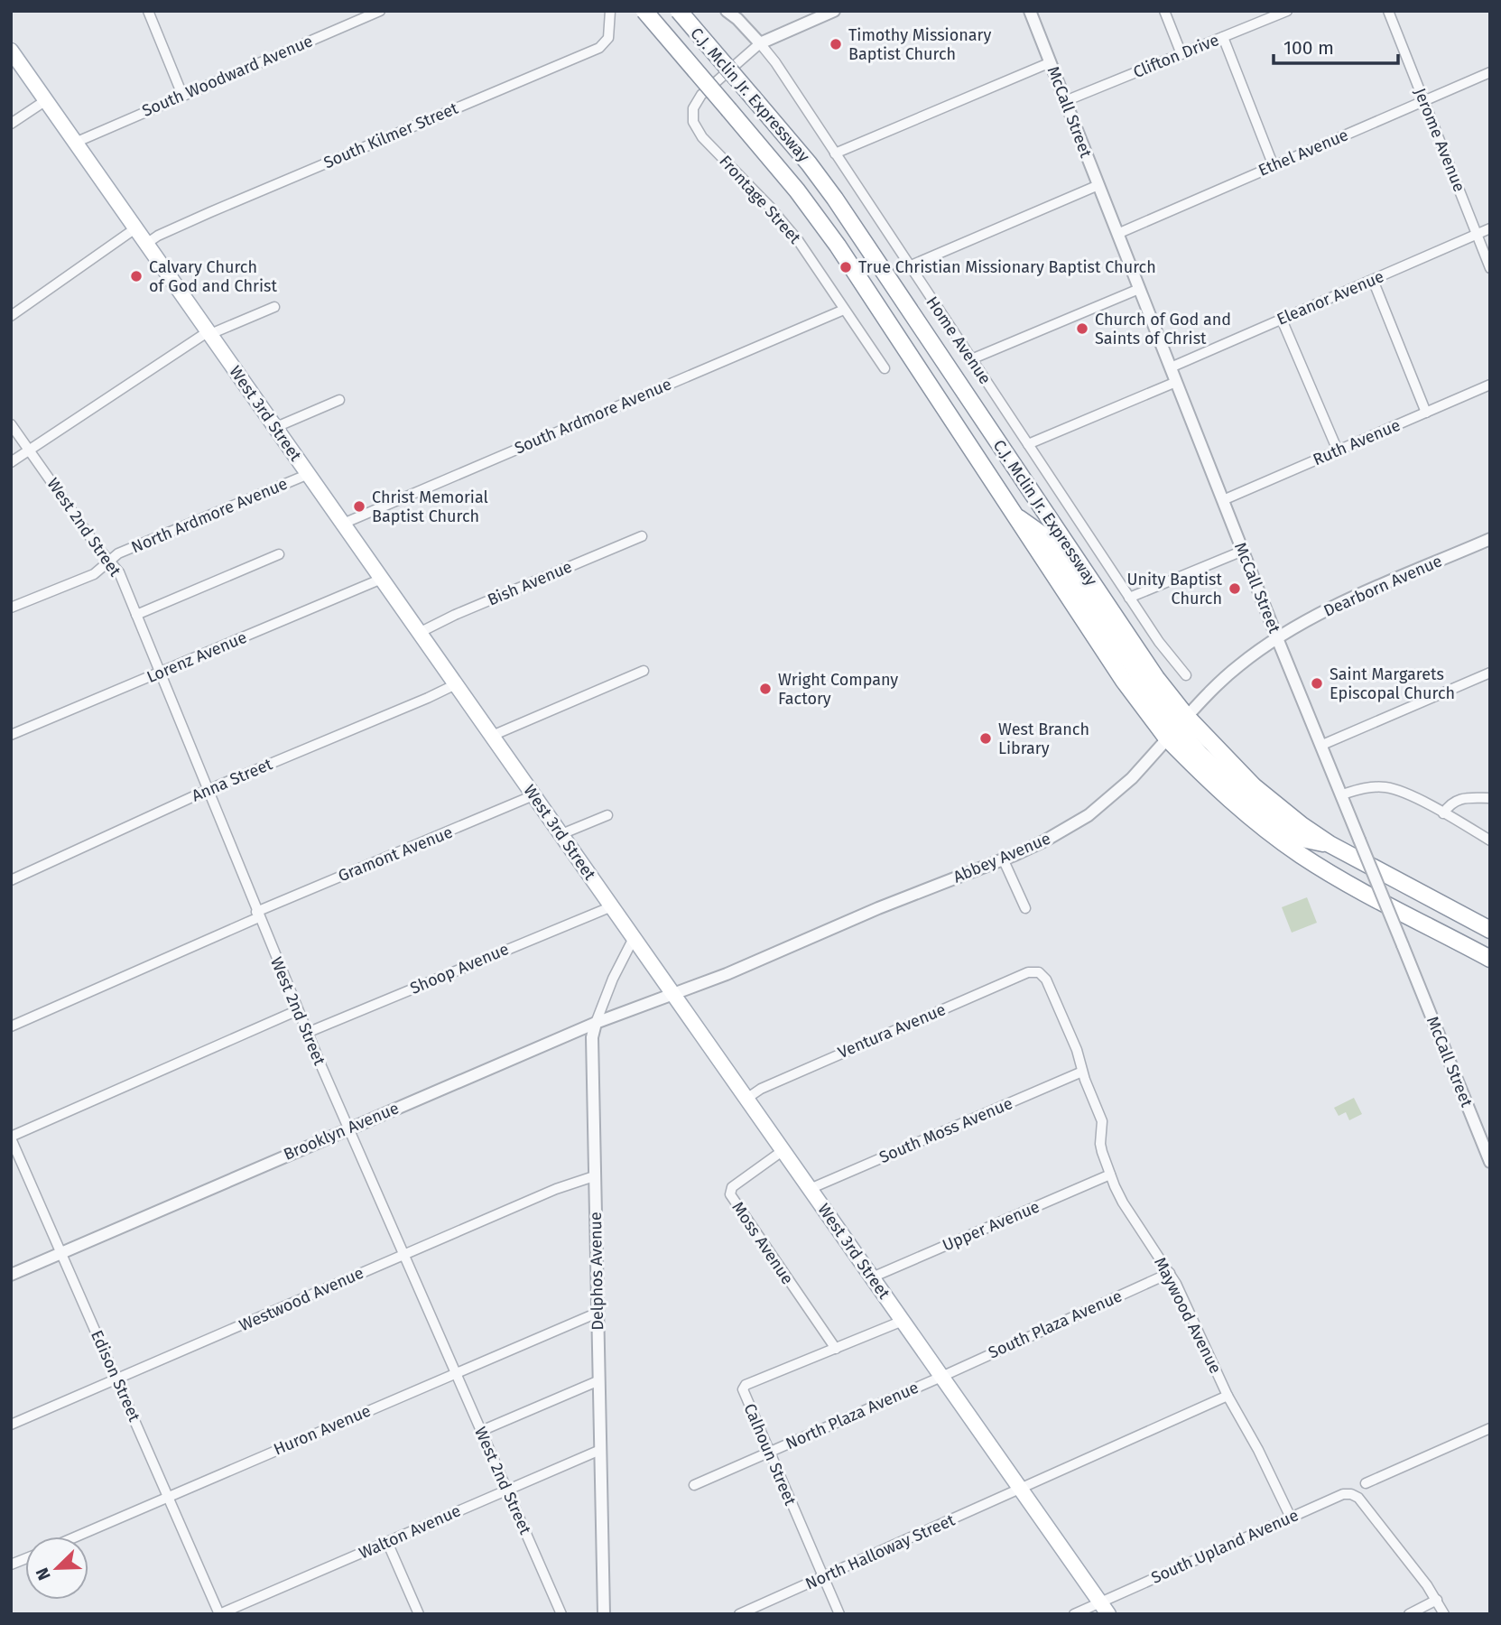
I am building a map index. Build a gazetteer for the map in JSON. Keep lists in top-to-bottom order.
{
  "streets": {
    "highway": ["C.J. Mclin Jr. Expressway"],
    "main road": ["West 3rd Street"],
    "street": [
      "Clifton Drive",
      "South Woodward Avenue",
      "McCall Street",
      "South Kilmer Street",
      "Jerome Avenue",
      "Ethel Avenue",
      "Frontage Street",
      "Eleanor Avenue",
      "Home Avenue",
      "South Ardmore Avenue",
      "Ruth Avenue",
      "North Ardmore Avenue",
      "West 2nd Street",
      "Bish Avenue",
      "Dearborn Avenue",
      "Lorenz Avenue",
      "Anna Street",
      "Gramont Avenue",
      "Abbey Avenue",
      "Shoop Avenue",
      "Ventura Avenue",
      "South Moss Avenue",
      "Brooklyn Avenue",
      "Upper Avenue",
      "Moss Avenue",
      "Delphos Avenue",
      "Westwood Avenue",
      "Maywood Avenue",
      "South Plaza Avenue",
      "Edison Street",
      "North Plaza Avenue",
      "Huron Avenue",
      "Calhoun Street",
      "Walton Avenue",
      "South Upland Avenue",
      "North Halloway Street"
    ]
  },
  "crossings": [
    ["Clifton Drive", "McCall Street"],
    ["South Woodward Avenue", "West 3rd Street"],
    ["C.J. Mclin Jr. Expressway", "Abbey Avenue"],
    ["McCall Street", "Ethel Avenue"],
    ["McCall Street", "Eleanor Avenue"],
    ["McCall Street", "Ruth Avenue"],
    ["McCall Street", "Dearborn Avenue"],
    ["McCall Street", "Abbey Avenue"],
    ["South Kilmer Street", "West 3rd Street"],
    ["Jerome Avenue", "Ethel Avenue"],
    ["Jerome Avenue", "Eleanor Avenue"],
    ["Frontage Street", "Home Avenue"],
    ["Frontage Street", "South Ardmore Avenue"],
    ["West 3rd Street", "South Ardmore Avenue"],
    ["West 3rd Street", "North Ardmore Avenue"],
    ["West 3rd Street", "Bish Avenue"],
    ["West 3rd Street", "Lorenz Avenue"],
    ["West 3rd Street", "Anna Street"],
    ["West 3rd Street", "Gramont Avenue"],
    ["West 3rd Street", "Abbey Avenue"],
    ["West 3rd Street", "Shoop Avenue"],
    ["West 3rd Street", "Ventura Avenue"],
    ["West 3rd Street", "South Moss Avenue"],
    ["West 3rd Street", "Brooklyn Avenue"],
    ["West 3rd Street", "Upper Avenue"],
    ["West 3rd Street", "Moss Avenue"],
    ["West 3rd Street", "Delphos Avenue"],
    ["West 3rd Street", "South Plaza Avenue"],
    ["West 3rd Street", "North Plaza Avenue"],
    ["West 3rd Street", "South Upland Avenue"],
    ["West 3rd Street", "North Halloway Street"],
    ["North Ardmore Avenue", "West 2nd Street"],
    ["West 2nd Street", "Lorenz Avenue"],
    ["West 2nd Street", "Anna Street"],
    ["West 2nd Street", "Gramont Avenue"],
    ["West 2nd Street", "Shoop Avenue"],
    ["West 2nd Street", "Brooklyn Avenue"],
    ["West 2nd Street", "Westwood Avenue"],
    ["West 2nd Street", "Huron Avenue"],
    ["West 2nd Street", "Walton Avenue"],
    ["Dearborn Avenue", "Abbey Avenue"],
    ["Abbey Avenue", "Brooklyn Avenue"],
    ["Ventura Avenue", "Maywood Avenue"],
    ["South Moss Avenue", "Maywood Avenue"],
    ["Brooklyn Avenue", "Delphos Avenue"],
    ["Brooklyn Avenue", "Edison Street"],
    ["Upper Avenue", "Maywood Avenue"],
    ["Moss Avenue", "Calhoun Street"],
    ["Delphos Avenue", "Westwood Avenue"],
    ["Delphos Avenue", "Huron Avenue"],
    ["Delphos Avenue", "Walton Avenue"],
    ["Westwood Avenue", "Edison Street"],
    ["Maywood Avenue", "South Plaza Avenue"],
    ["Maywood Avenue", "South Upland Avenue"],
    ["Maywood Avenue", "North Halloway Street"],
    ["South Plaza Avenue", "North Plaza Avenue"],
    ["Edison Street", "Huron Avenue"],
    ["Edison Street", "Walton Avenue"],
    ["North Plaza Avenue", "Calhoun Street"],
    ["Calhoun Street", "North Halloway Street"]
  ],
  "places": [
    "Timothy Missionary Baptist Church",
    "True Christian Missionary Baptist Church",
    "Calvary Church of God and Christ",
    "Church of God and Saints of Christ",
    "Christ Memorial Baptist Church",
    "Unity Baptist Church",
    "Saint Margarets Episcopal Church",
    "Wright Company Factory",
    "West Branch Library"
  ],
  "scale_bar": "100 m",
  "north": "bottom left"
}
